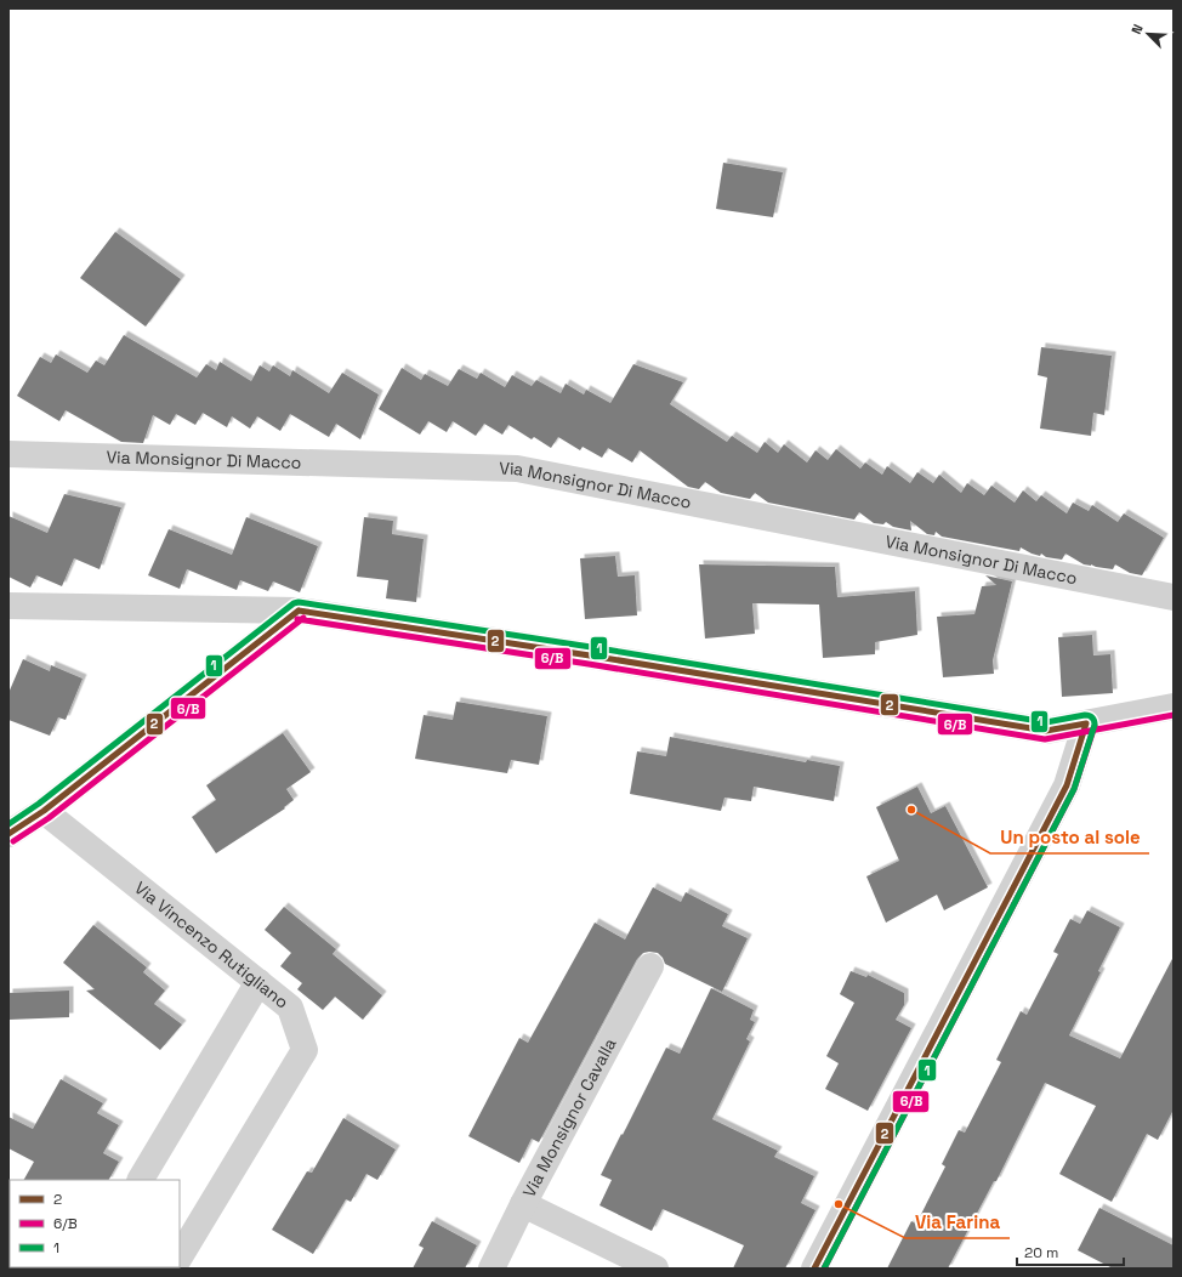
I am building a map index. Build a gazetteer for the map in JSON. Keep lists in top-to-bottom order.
{
  "streets": {
    "street": ["Via Monsignor Di Macco", "Via Vincenzo Rutigliano", "Via Monsignor Cavalla"]
  },
  "places": ["Un posto al sole", "Via Farina"],
  "lines": ["transit line 1", "transit line 2", "transit line 6/B"],
  "legend": ["2", "6/B", "1"],
  "scale_bar": "20 m",
  "north": "top left"
}
